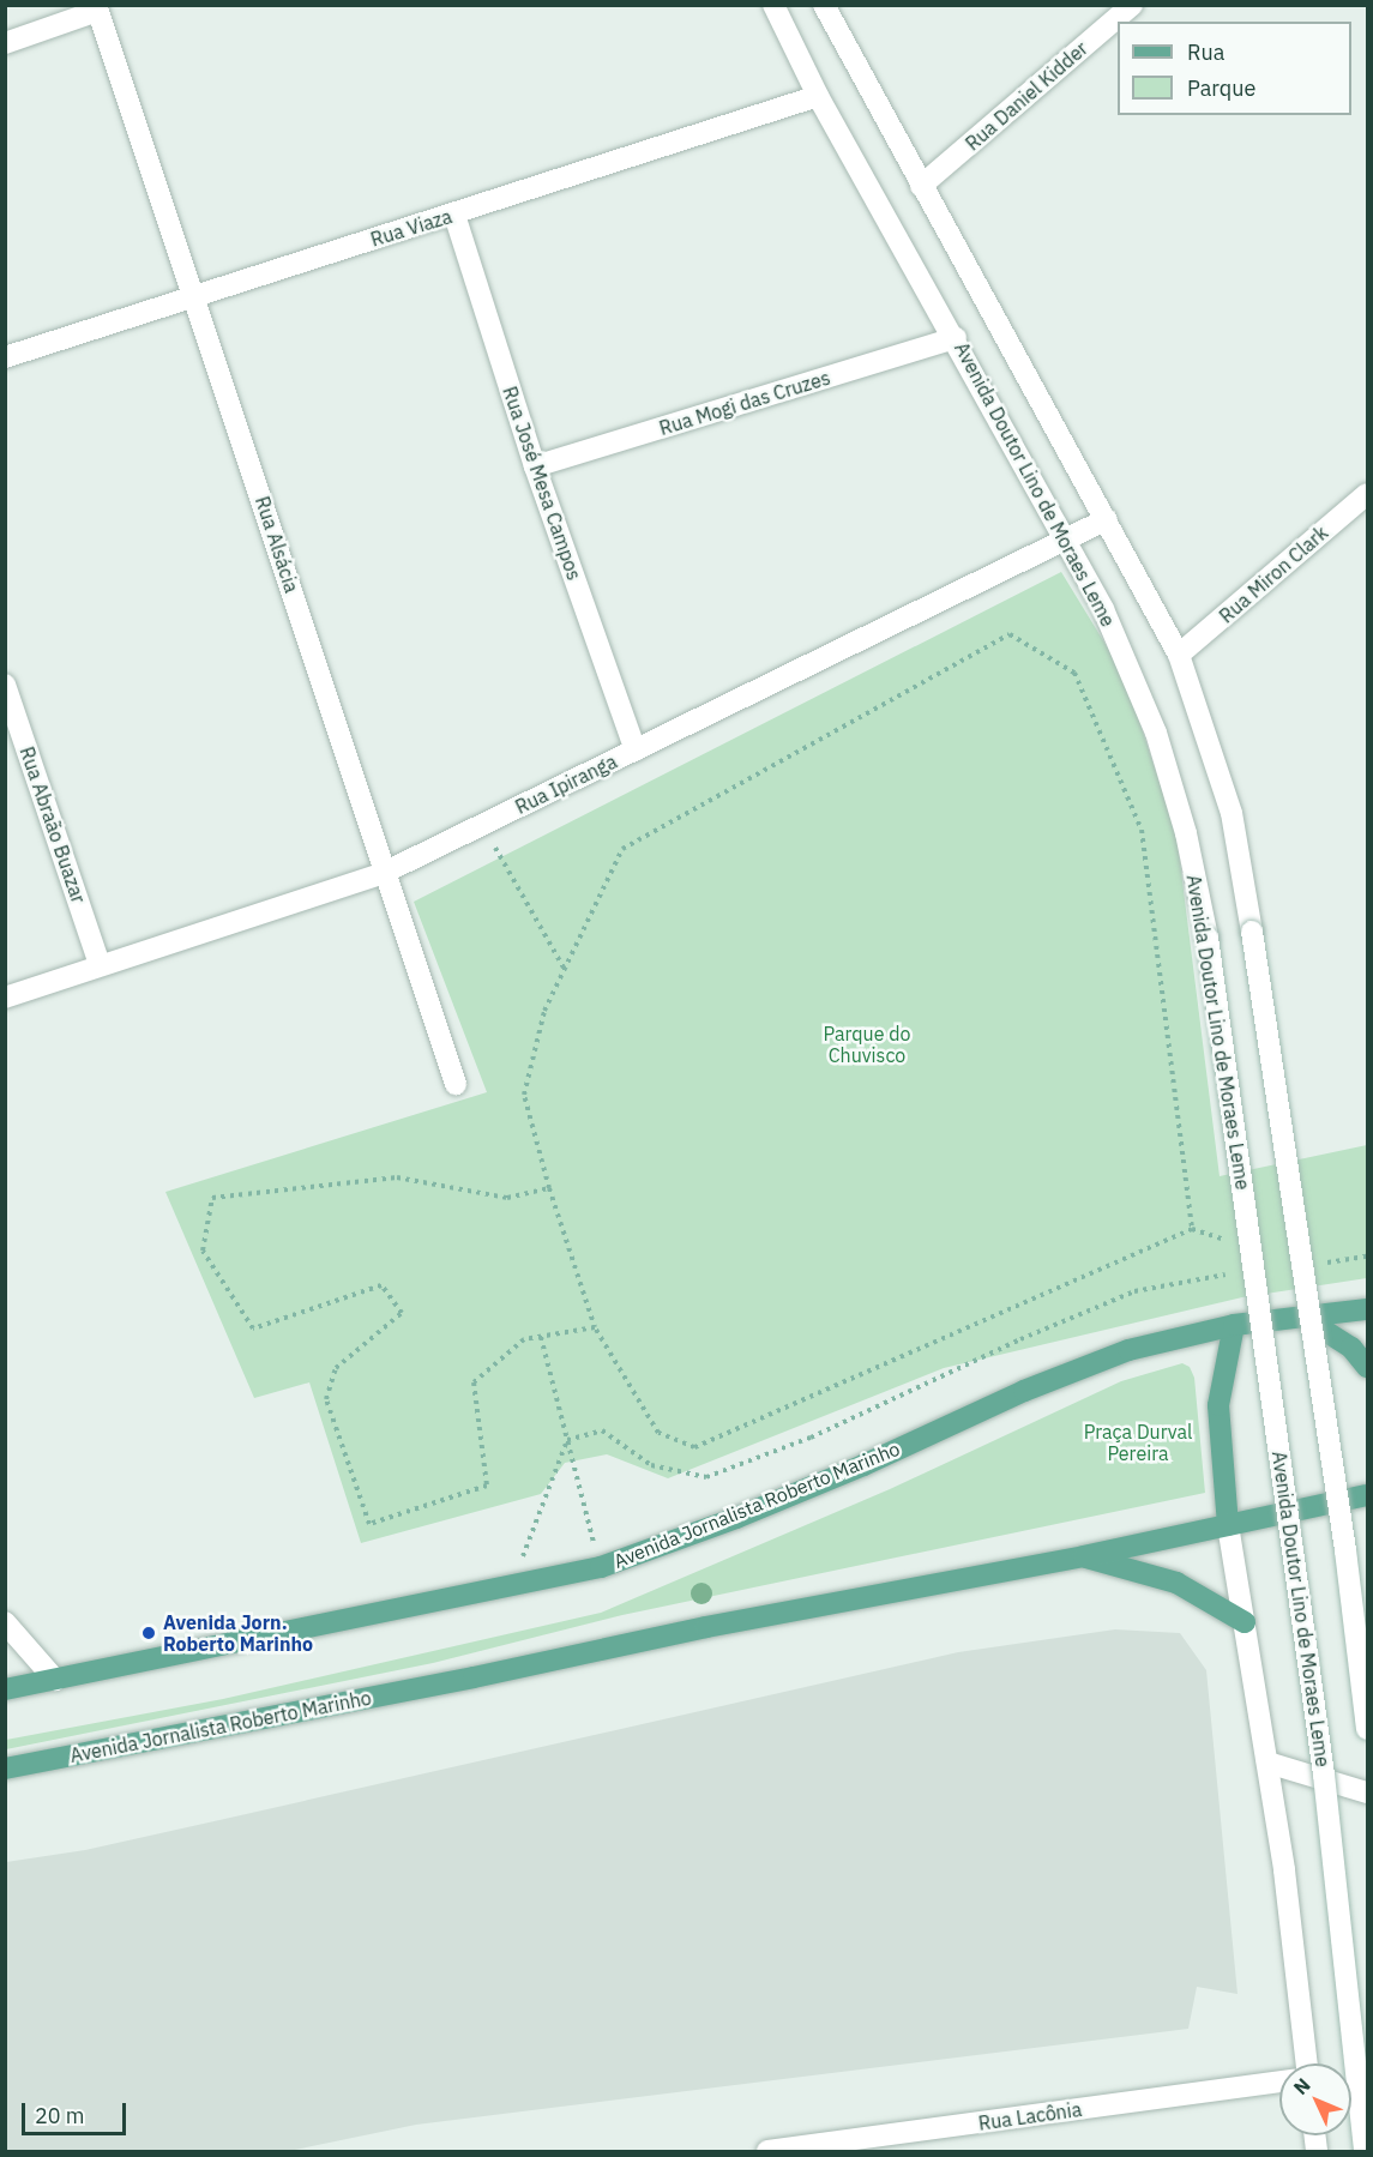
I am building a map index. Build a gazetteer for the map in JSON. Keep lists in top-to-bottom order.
{
  "streets": {
    "main road": ["Avenida Jornalista Roberto Marinho"],
    "street": [
      "Rua Daniel Kidder",
      "Rua Viaza",
      "Rua Mogi das Cruzes",
      "Rua José Mesa Campos",
      "Avenida Doutor Lino de Moraes Leme",
      "Rua Alsácia",
      "Rua Miron Clark",
      "Rua Ipiranga",
      "Rua Abraão Buazar",
      "Rua Lacônia"
    ]
  },
  "crossings": [
    ["Rua Viaza", "Rua José Mesa Campos"],
    ["Rua Viaza", "Avenida Doutor Lino de Moraes Leme"],
    ["Rua Viaza", "Rua Alsácia"],
    ["Rua Mogi das Cruzes", "Rua José Mesa Campos"],
    ["Rua Mogi das Cruzes", "Avenida Doutor Lino de Moraes Leme"],
    ["Rua José Mesa Campos", "Rua Ipiranga"],
    ["Avenida Doutor Lino de Moraes Leme", "Rua Ipiranga"],
    ["Rua Alsácia", "Rua Ipiranga"],
    ["Rua Ipiranga", "Rua Abraão Buazar"]
  ],
  "parks": ["Parque do Chuvisco", "Praça Durval Pereira"],
  "places": ["Avenida Jorn. Roberto Marinho"],
  "legend": ["Rua", "Parque"],
  "scale_bar": "20 m",
  "north": "top left"
}
